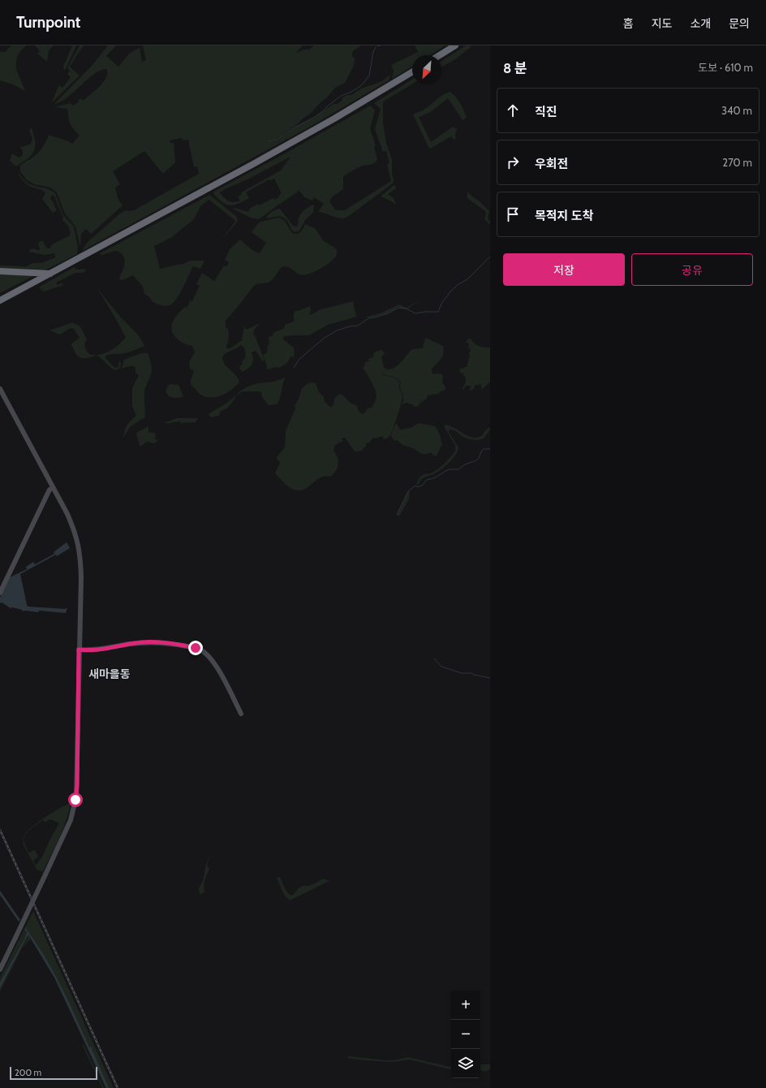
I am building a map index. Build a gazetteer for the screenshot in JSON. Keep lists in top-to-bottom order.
{
  "districts": ["새마을동"],
  "scale_bar": "200 m",
  "north": "bottom left",
  "page": {
    "header": "Turnpoint",
    "nav": [
      "홈",
      "지도",
      "소개",
      "문의"
    ],
    "heading": ["8 분", "도보 · 610 m"],
    "list": [
      ["직진", "340 m"],
      ["우회전", "270 m"],
      "목적지 도착"
    ],
    "buttons": ["저장", "공유"],
    "map_buttons": ["+", "−"],
    "scale": "200 m"
  }
}
